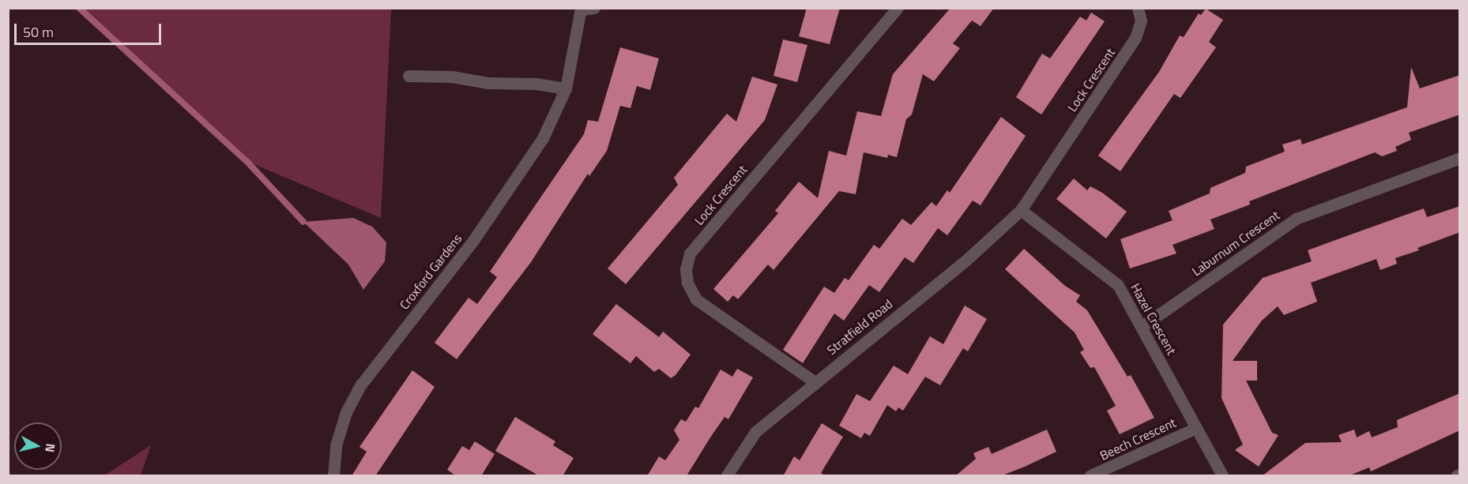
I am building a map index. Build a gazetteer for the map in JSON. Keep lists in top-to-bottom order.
{
  "streets": {
    "street": [
      "Lock Crescent",
      "Laburnum Crescent",
      "Croxford Gardens",
      "Hazel Crescent",
      "Stratfield Road",
      "Beech Crescent"
    ]
  },
  "crossings": [
    ["Lock Crescent", "Hazel Crescent"],
    ["Lock Crescent", "Stratfield Road"],
    ["Laburnum Crescent", "Hazel Crescent"],
    ["Hazel Crescent", "Stratfield Road"],
    ["Hazel Crescent", "Beech Crescent"]
  ],
  "scale_bar": "50 m",
  "north": "right"
}
